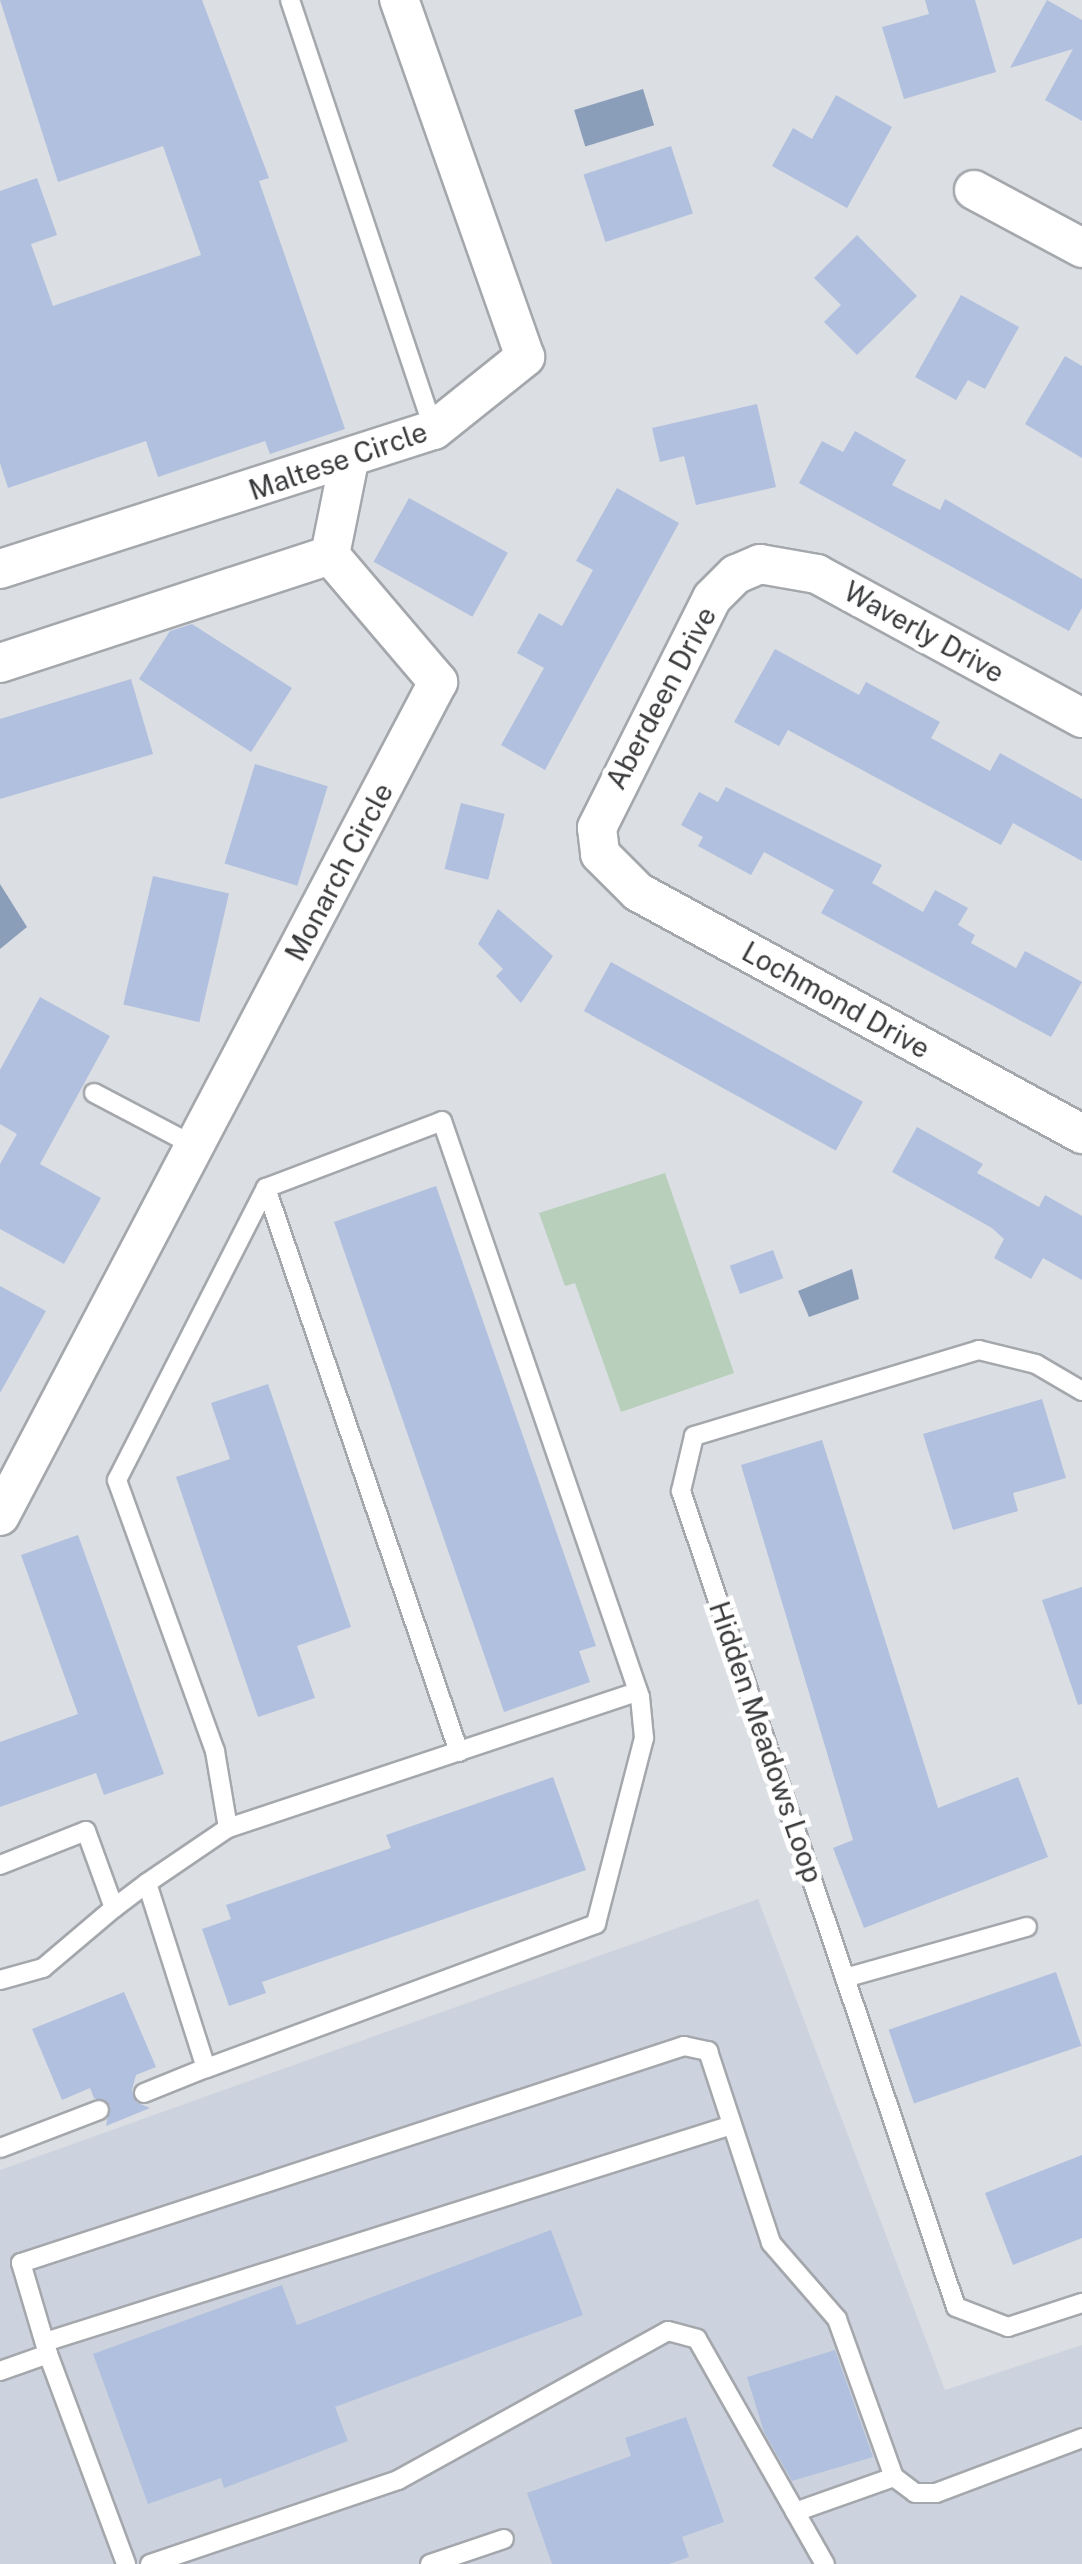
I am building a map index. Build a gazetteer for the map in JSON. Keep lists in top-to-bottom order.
{
  "streets": {
    "street": [
      "Maltese Circle",
      "Waverly Drive",
      "Aberdeen Drive",
      "Monarch Circle",
      "Lochmond Drive"
    ],
    "lane": ["Hidden Meadows Loop"]
  },
  "crossings": [
    ["Waverly Drive", "Aberdeen Drive"],
    ["Aberdeen Drive", "Lochmond Drive"]
  ]
}
